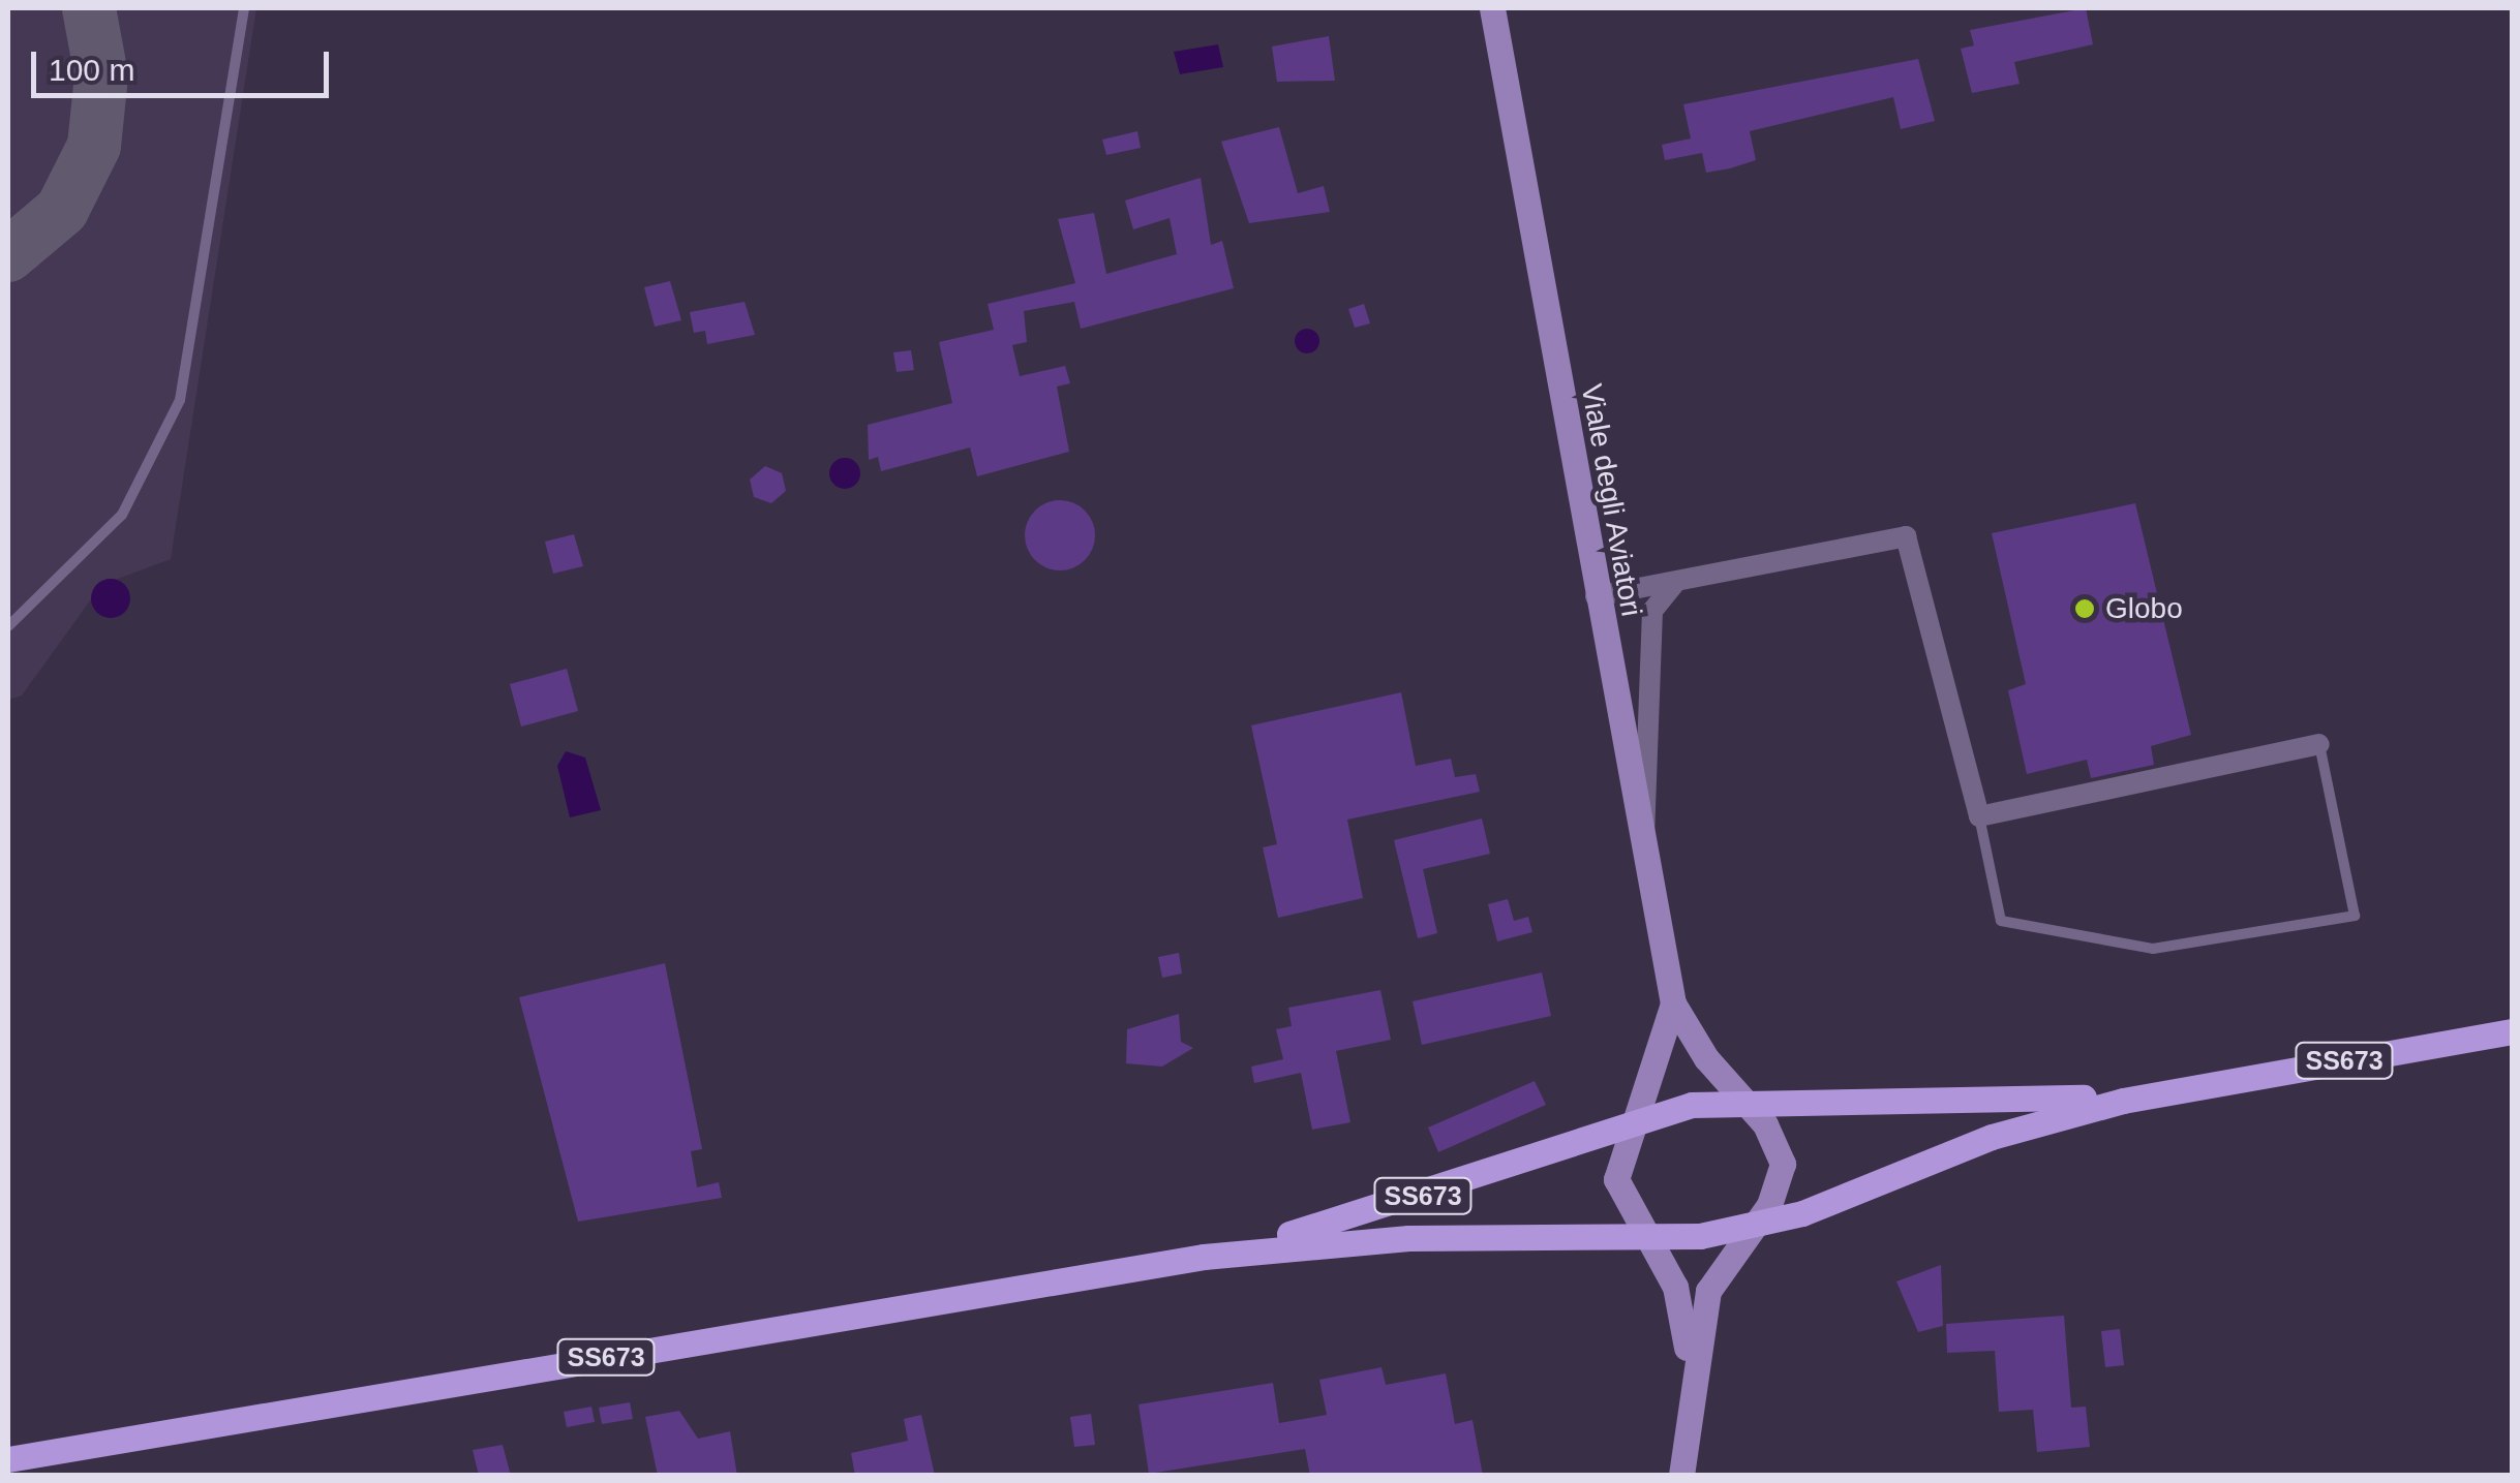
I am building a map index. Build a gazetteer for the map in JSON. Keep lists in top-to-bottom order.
{
  "streets": {
    "main road": ["Viale degli Aviatori", "SS673"]
  },
  "crossings": [
    ["Viale degli Aviatori", "SS673"]
  ],
  "places": ["Globo"],
  "scale_bar": "100 m"
}
